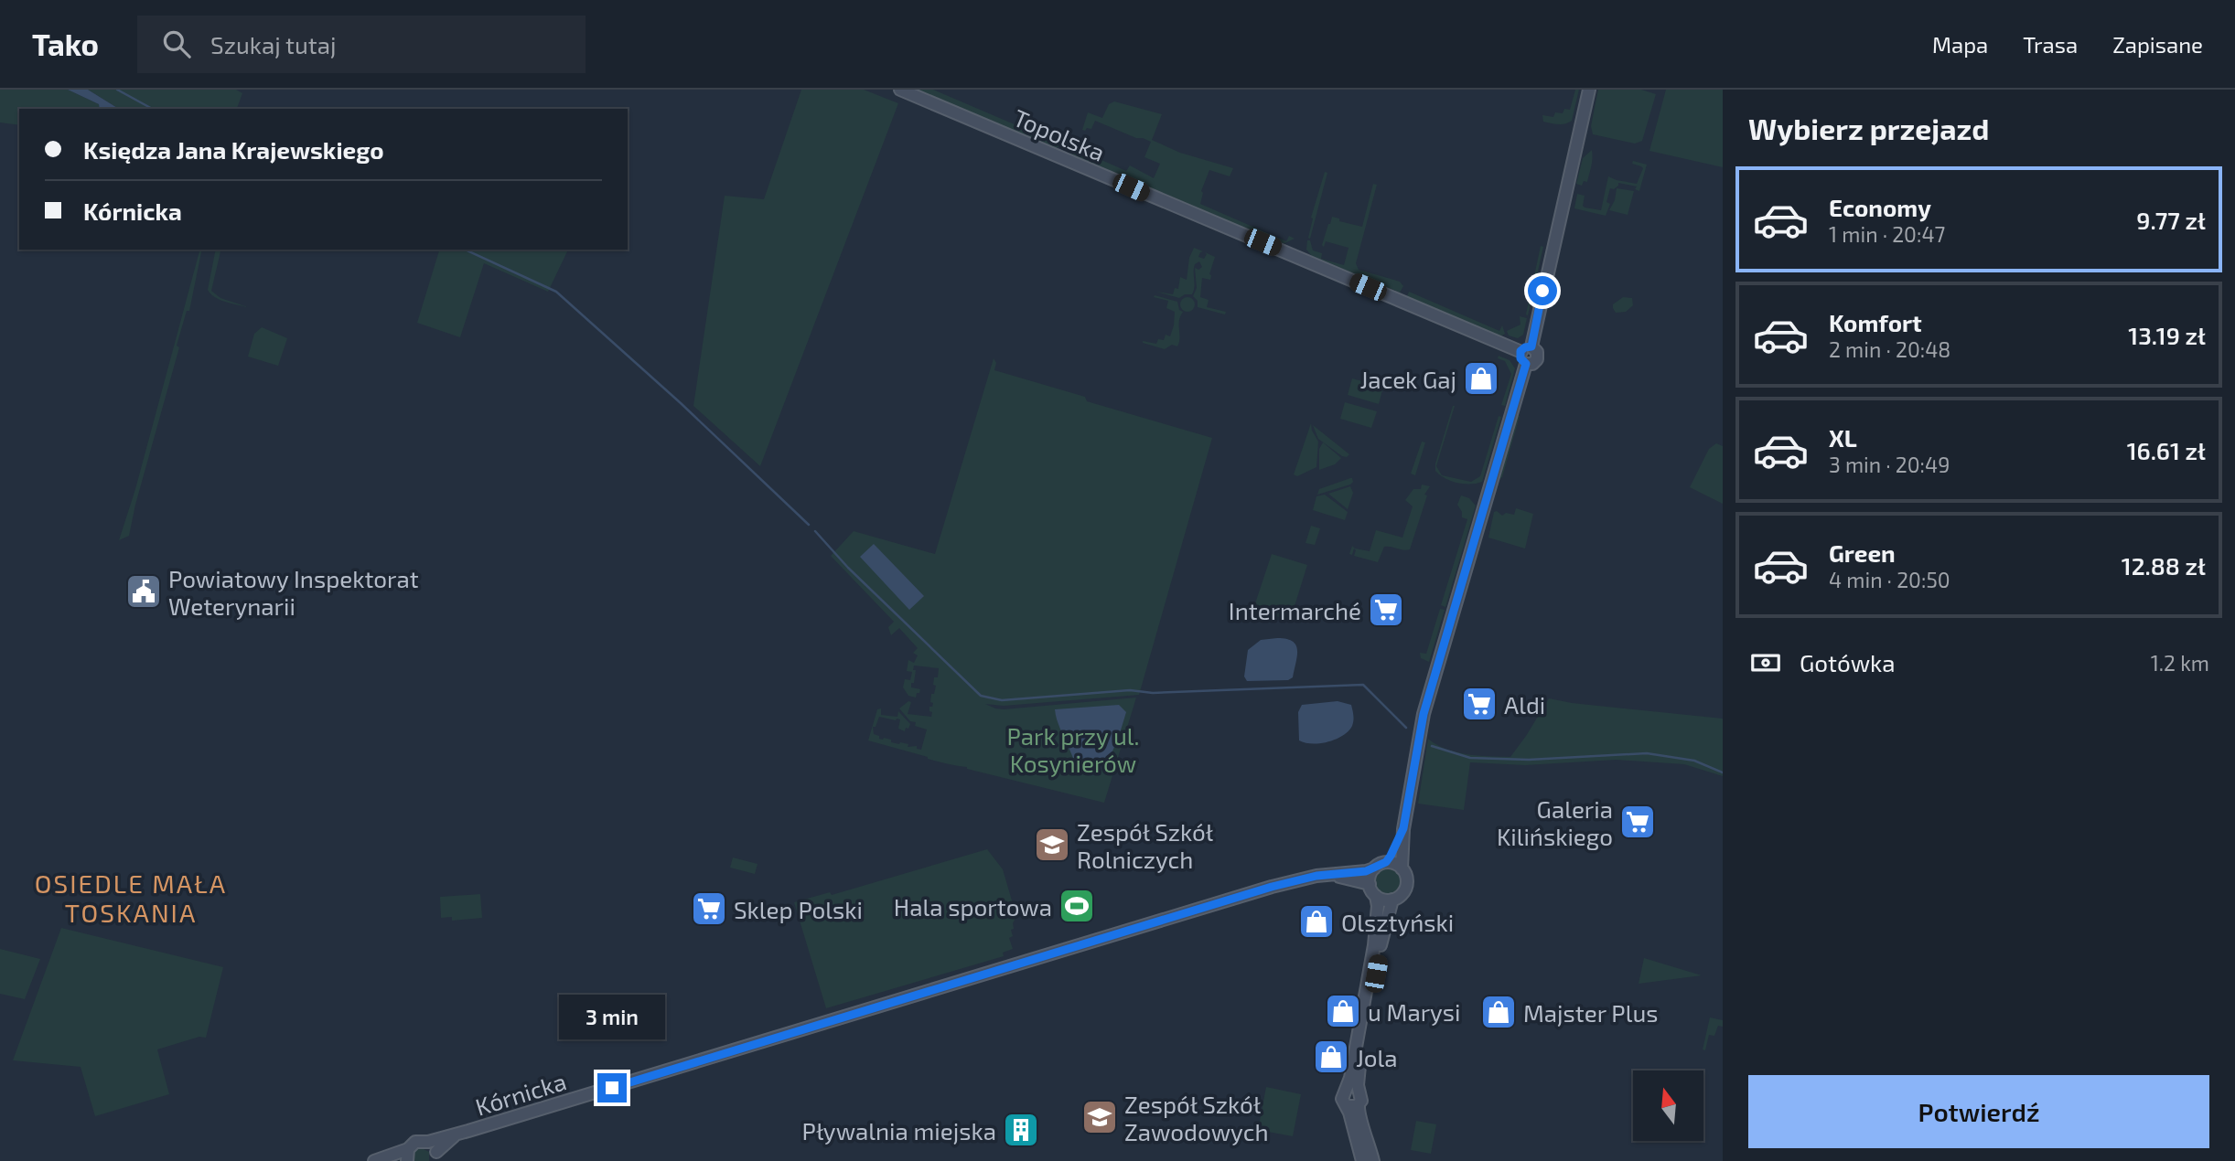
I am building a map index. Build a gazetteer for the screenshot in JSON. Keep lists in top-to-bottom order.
{
  "streets": {
    "street": ["Topolska", "Kórnicka"]
  },
  "districts": ["OSIEDLE MAŁA TOSKANIA"],
  "parks": ["Park przy ul. Kosynierów"],
  "places": {
    "shop": [
      "Jacek Gaj",
      "Olsztyński",
      "u Marysi",
      "Majster Plus",
      "Jola"
    ],
    "public building": ["Powiatowy Inspektorat Weterynarii"],
    "supermarket": [
      "Intermarché",
      "Aldi",
      "Galeria Kilińskiego",
      "Sklep Polski"
    ],
    "school or university": ["Zespół Szkół Rolniczych", "Zespół Szkół Zawodowych"],
    "sports": ["Hala sportowa"],
    "building": ["Pływalnia miejska"]
  },
  "north": "top",
  "page": {
    "header": "Tako",
    "search": "Szukaj tutaj",
    "nav": ["Mapa", "Trasa", "Zapisane"],
    "heading": "Wybierz przejazd",
    "banner": ["Księdza Jana Krajewskiego", "Kórnicka"],
    "list": [
      {
        "name": "Economy",
        "note": "1 min · 20:47",
        "value": "9.77 zł"
      },
      {
        "name": "Komfort",
        "note": "2 min · 20:48",
        "value": "13.19 zł"
      },
      {
        "name": "XL",
        "note": "3 min · 20:49",
        "value": "16.61 zł"
      },
      {
        "name": "Green",
        "note": "4 min · 20:50",
        "value": "12.88 zł"
      }
    ],
    "pay": ["Gotówka", "1.2 km"],
    "bubble": "3 min",
    "buttons": "Potwierdź"
  }
}
